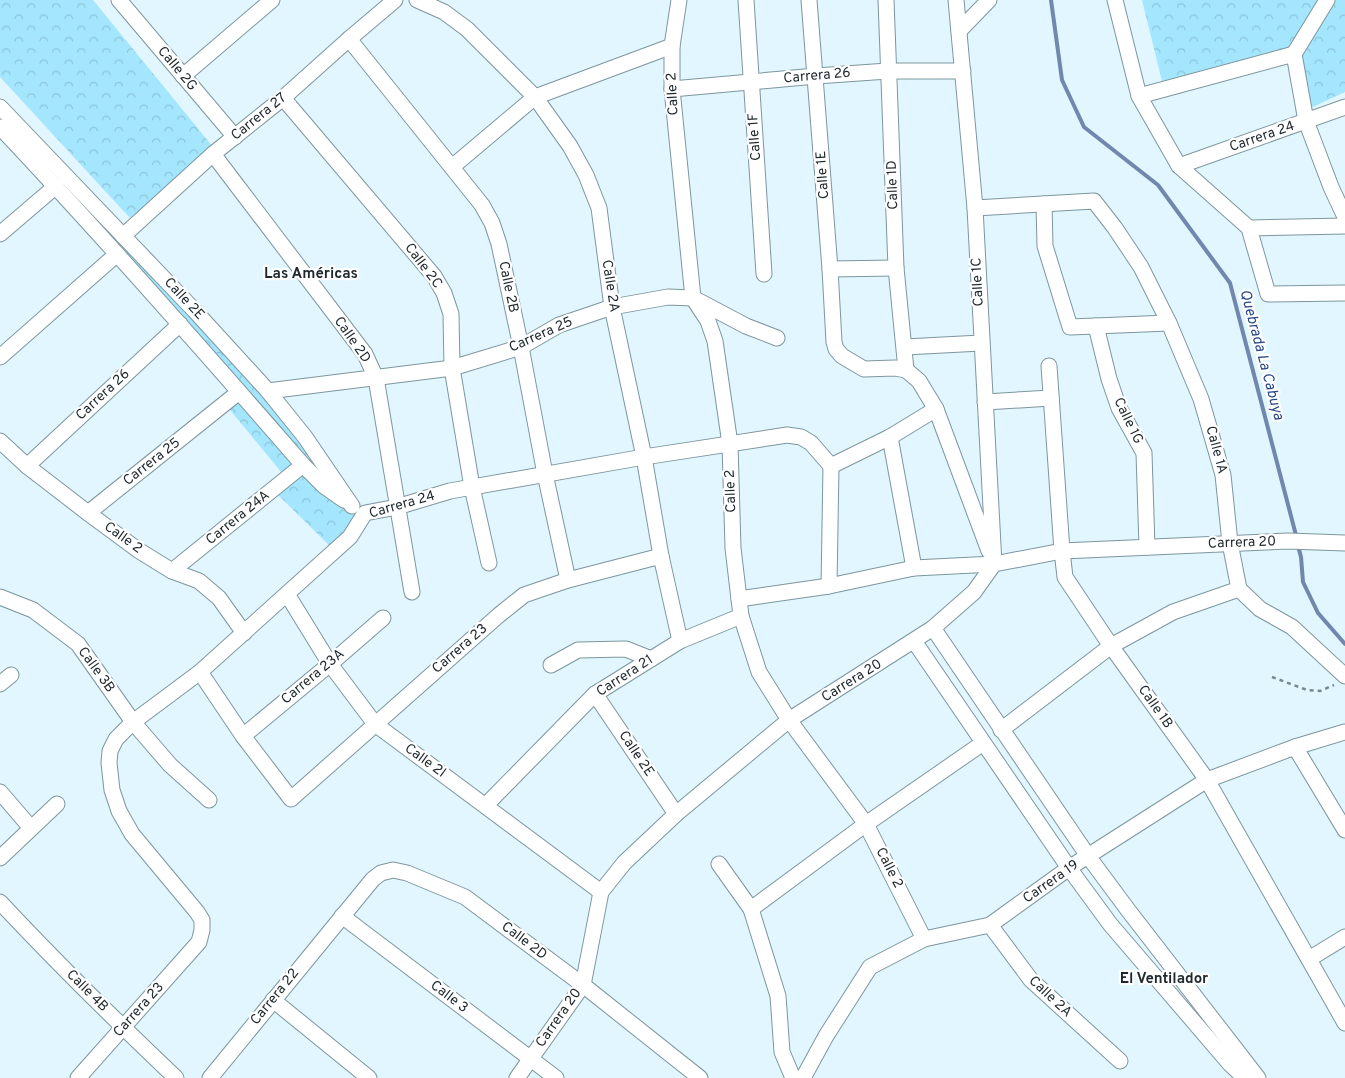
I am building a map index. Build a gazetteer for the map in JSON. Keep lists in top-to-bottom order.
{
  "streets": {
    "street": [
      "Calle 2G",
      "Carrera 26",
      "Calle 2",
      "Carrera 27",
      "Calle 1F",
      "Carrera 24",
      "Calle 1E",
      "Calle 1D",
      "Calle 2C",
      "Calle 1C",
      "Calle 2A",
      "Calle 2B",
      "Calle 2E",
      "Carrera 25",
      "Calle 2D",
      "Calle 1G",
      "Calle 1A",
      "Carrera 24A",
      "Carrera 20",
      "Carrera 23",
      "Calle 3B",
      "Carrera 21",
      "Carrera 23A",
      "Calle 1B",
      "Calle 2I",
      "Carrera 19",
      "Calle 4B",
      "Carrera 22",
      "Calle 3"
    ]
  },
  "crossings": [
    ["Calle 2G", "Carrera 27"],
    ["Carrera 26", "Calle 2"],
    ["Carrera 26", "Calle 1F"],
    ["Carrera 26", "Calle 1E"],
    ["Carrera 26", "Calle 1D"],
    ["Carrera 26", "Calle 1C"],
    ["Carrera 26", "Calle 2E"],
    ["Calle 2", "Carrera 24"],
    ["Calle 2", "Carrera 25"],
    ["Calle 2", "Carrera 24A"],
    ["Calle 2", "Carrera 20"],
    ["Calle 2", "Carrera 21"],
    ["Calle 2", "Carrera 19"],
    ["Carrera 27", "Calle 2C"],
    ["Carrera 27", "Calle 2B"],
    ["Carrera 27", "Calle 2E"],
    ["Carrera 27", "Calle 2D"],
    ["Carrera 24", "Calle 2C"],
    ["Carrera 24", "Calle 2A"],
    ["Carrera 24", "Calle 2B"],
    ["Carrera 24", "Calle 2E"],
    ["Carrera 24", "Calle 2D"],
    ["Carrera 24", "Carrera 23"],
    ["Carrera 24", "Calle 3B"],
    ["Carrera 24", "Calle 2I"],
    ["Calle 1E", "Calle 1D"],
    ["Calle 2C", "Carrera 25"],
    ["Calle 1C", "Carrera 20"],
    ["Calle 2A", "Carrera 25"],
    ["Calle 2A", "Carrera 23"],
    ["Calle 2A", "Carrera 21"],
    ["Calle 2A", "Carrera 19"],
    ["Calle 2B", "Carrera 25"],
    ["Calle 2B", "Carrera 23"],
    ["Calle 2E", "Carrera 25"],
    ["Calle 2E", "Carrera 24A"],
    ["Calle 2E", "Carrera 20"],
    ["Calle 2E", "Carrera 21"],
    ["Carrera 25", "Calle 2D"],
    ["Calle 2D", "Carrera 20"],
    ["Calle 2D", "Carrera 22"],
    ["Calle 2D", "Calle 3"],
    ["Calle 1G", "Carrera 20"],
    ["Calle 1A", "Carrera 20"],
    ["Carrera 20", "Calle 1B"],
    ["Carrera 20", "Calle 2I"],
    ["Carrera 20", "Calle 3"],
    ["Carrera 23", "Carrera 23A"],
    ["Carrera 23", "Calle 2I"],
    ["Carrera 23", "Calle 4B"],
    ["Carrera 21", "Calle 2I"],
    ["Carrera 23A", "Calle 2I"],
    ["Calle 1B", "Carrera 19"],
    ["Carrera 22", "Calle 3"]
  ],
  "districts": ["Las Américas", "El Ventilador"],
  "water": ["Quebrada La Cabuya"]
}
